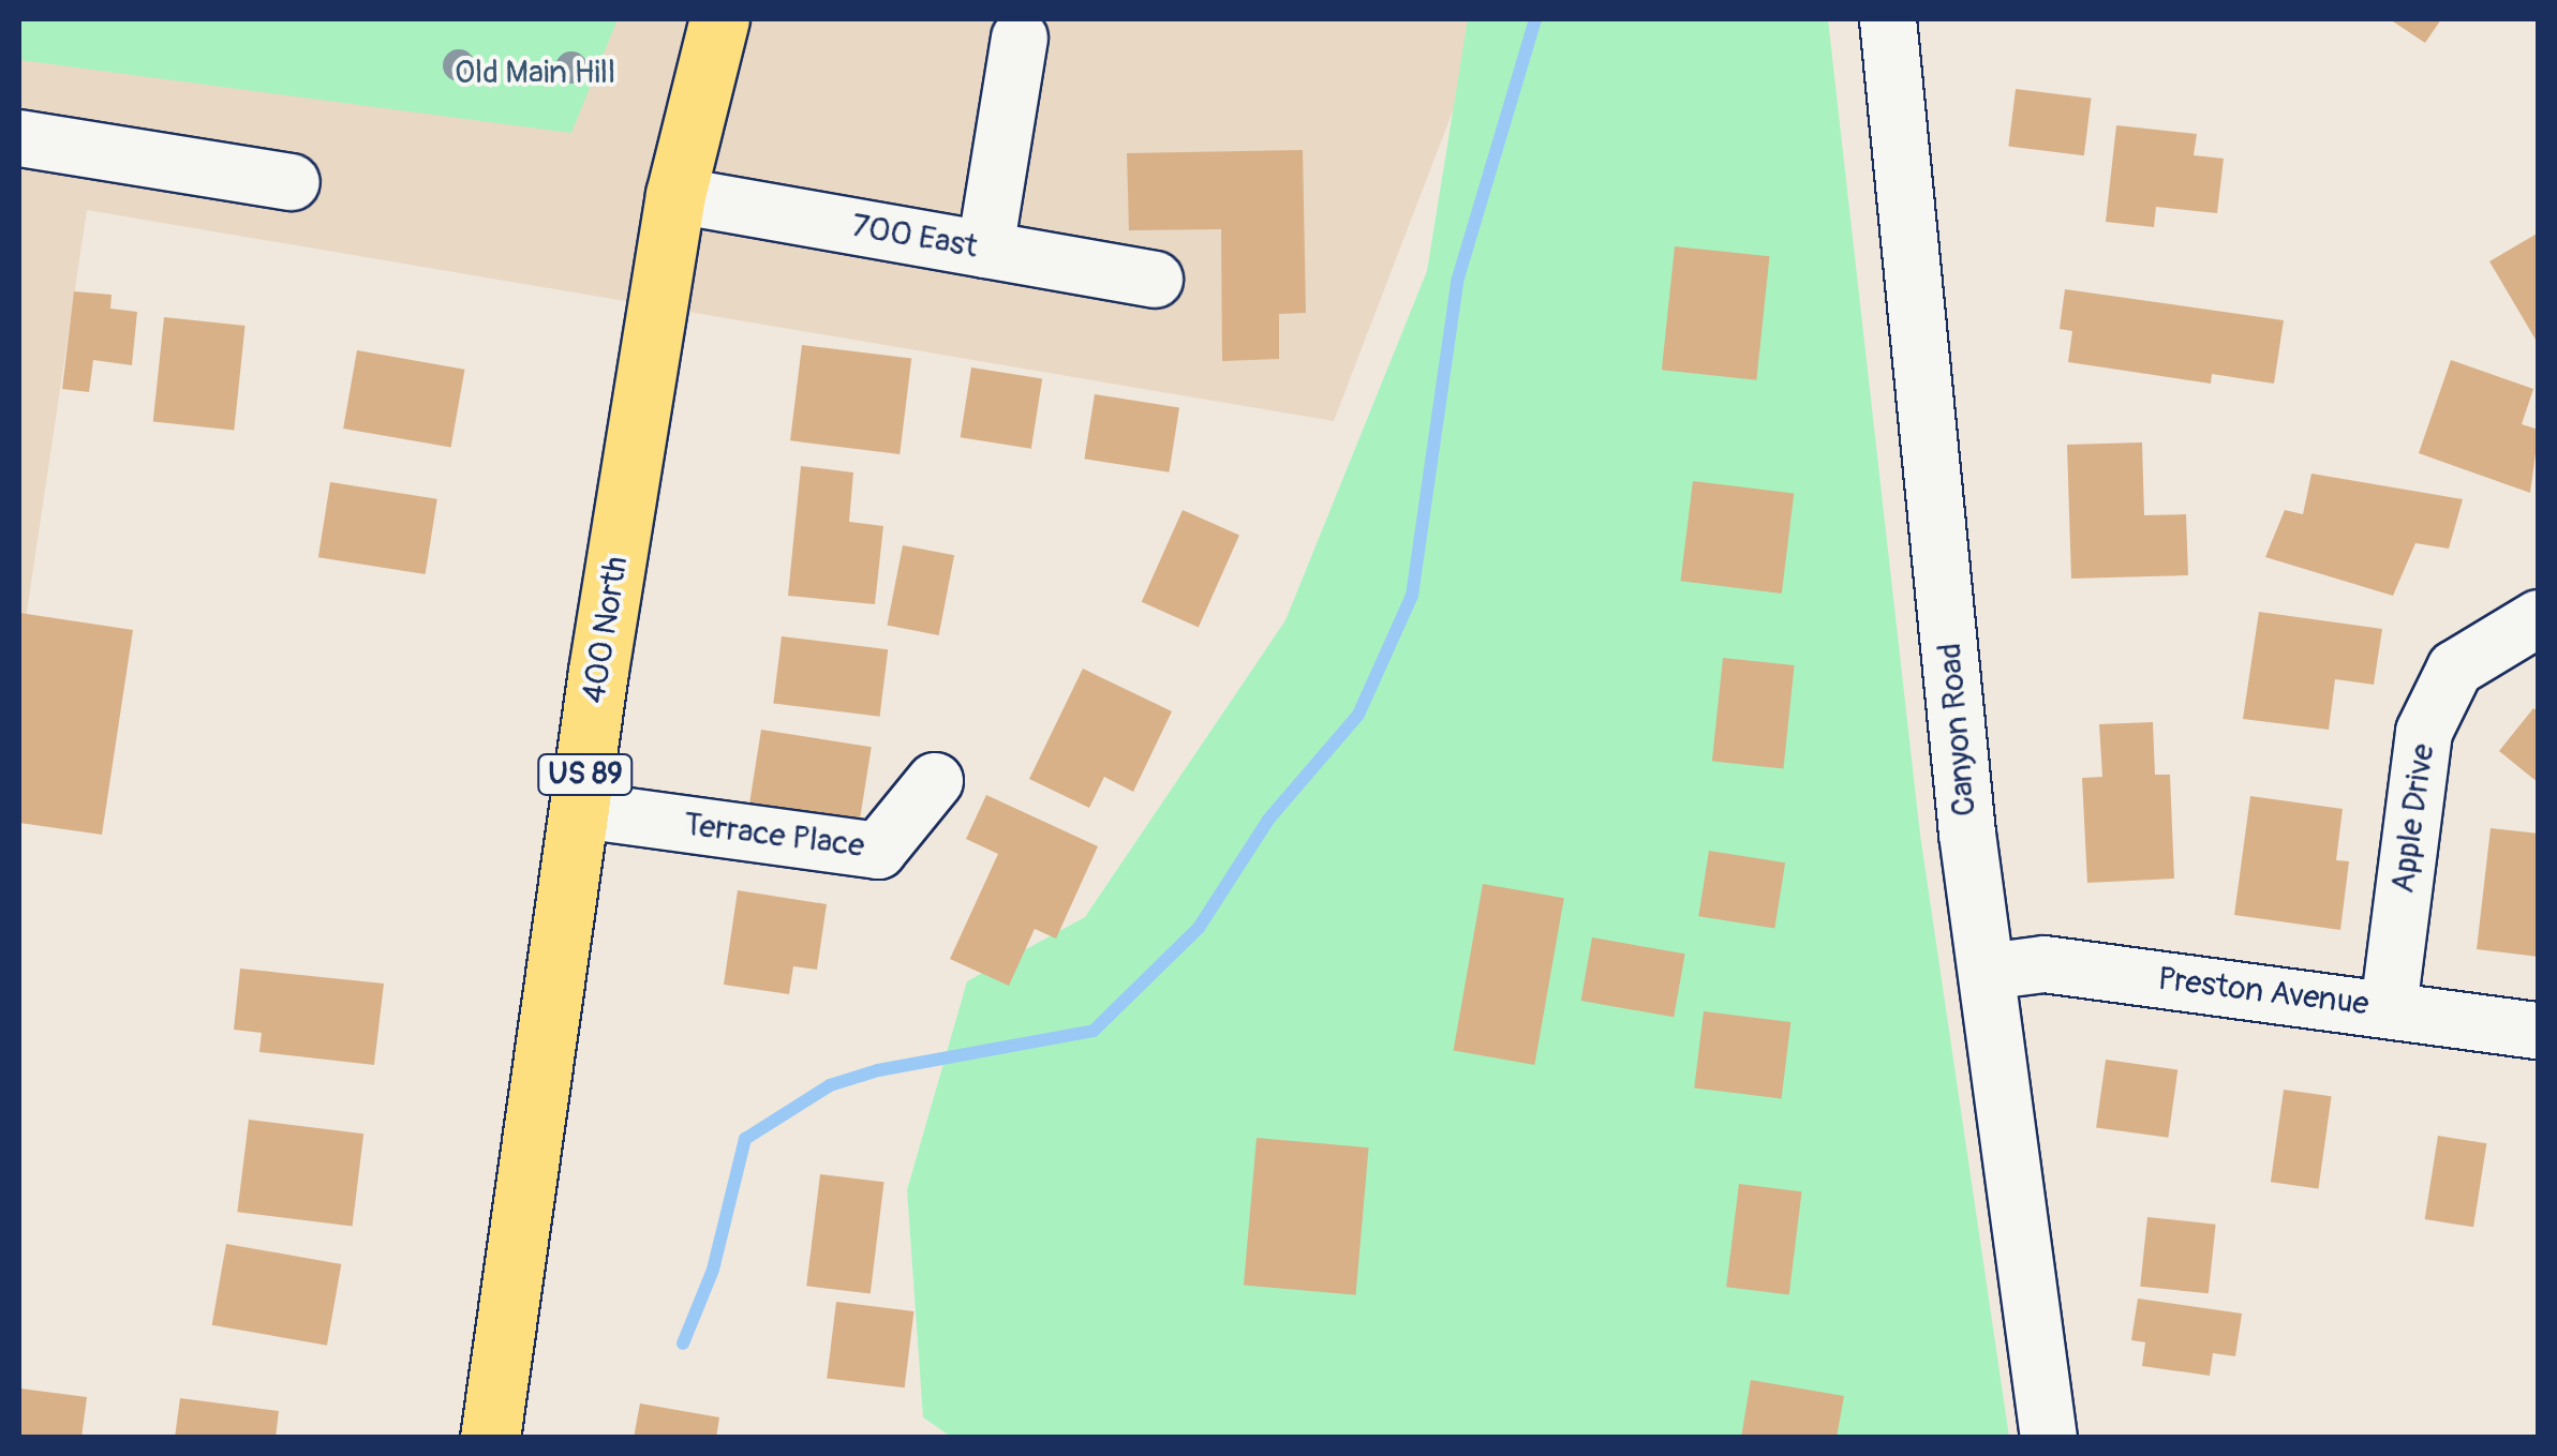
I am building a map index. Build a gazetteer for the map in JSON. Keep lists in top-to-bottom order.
{
  "streets": {
    "main road": ["400 North", "US 89"],
    "street": [
      "700 East",
      "Canyon Road",
      "Apple Drive",
      "Terrace Place",
      "Preston Avenue"
    ]
  },
  "crossings": [
    ["700 East", "400 North"],
    ["400 North", "Terrace Place"],
    ["Canyon Road", "Preston Avenue"],
    ["Apple Drive", "Preston Avenue"]
  ],
  "parks": ["Old Main Hill"]
}
